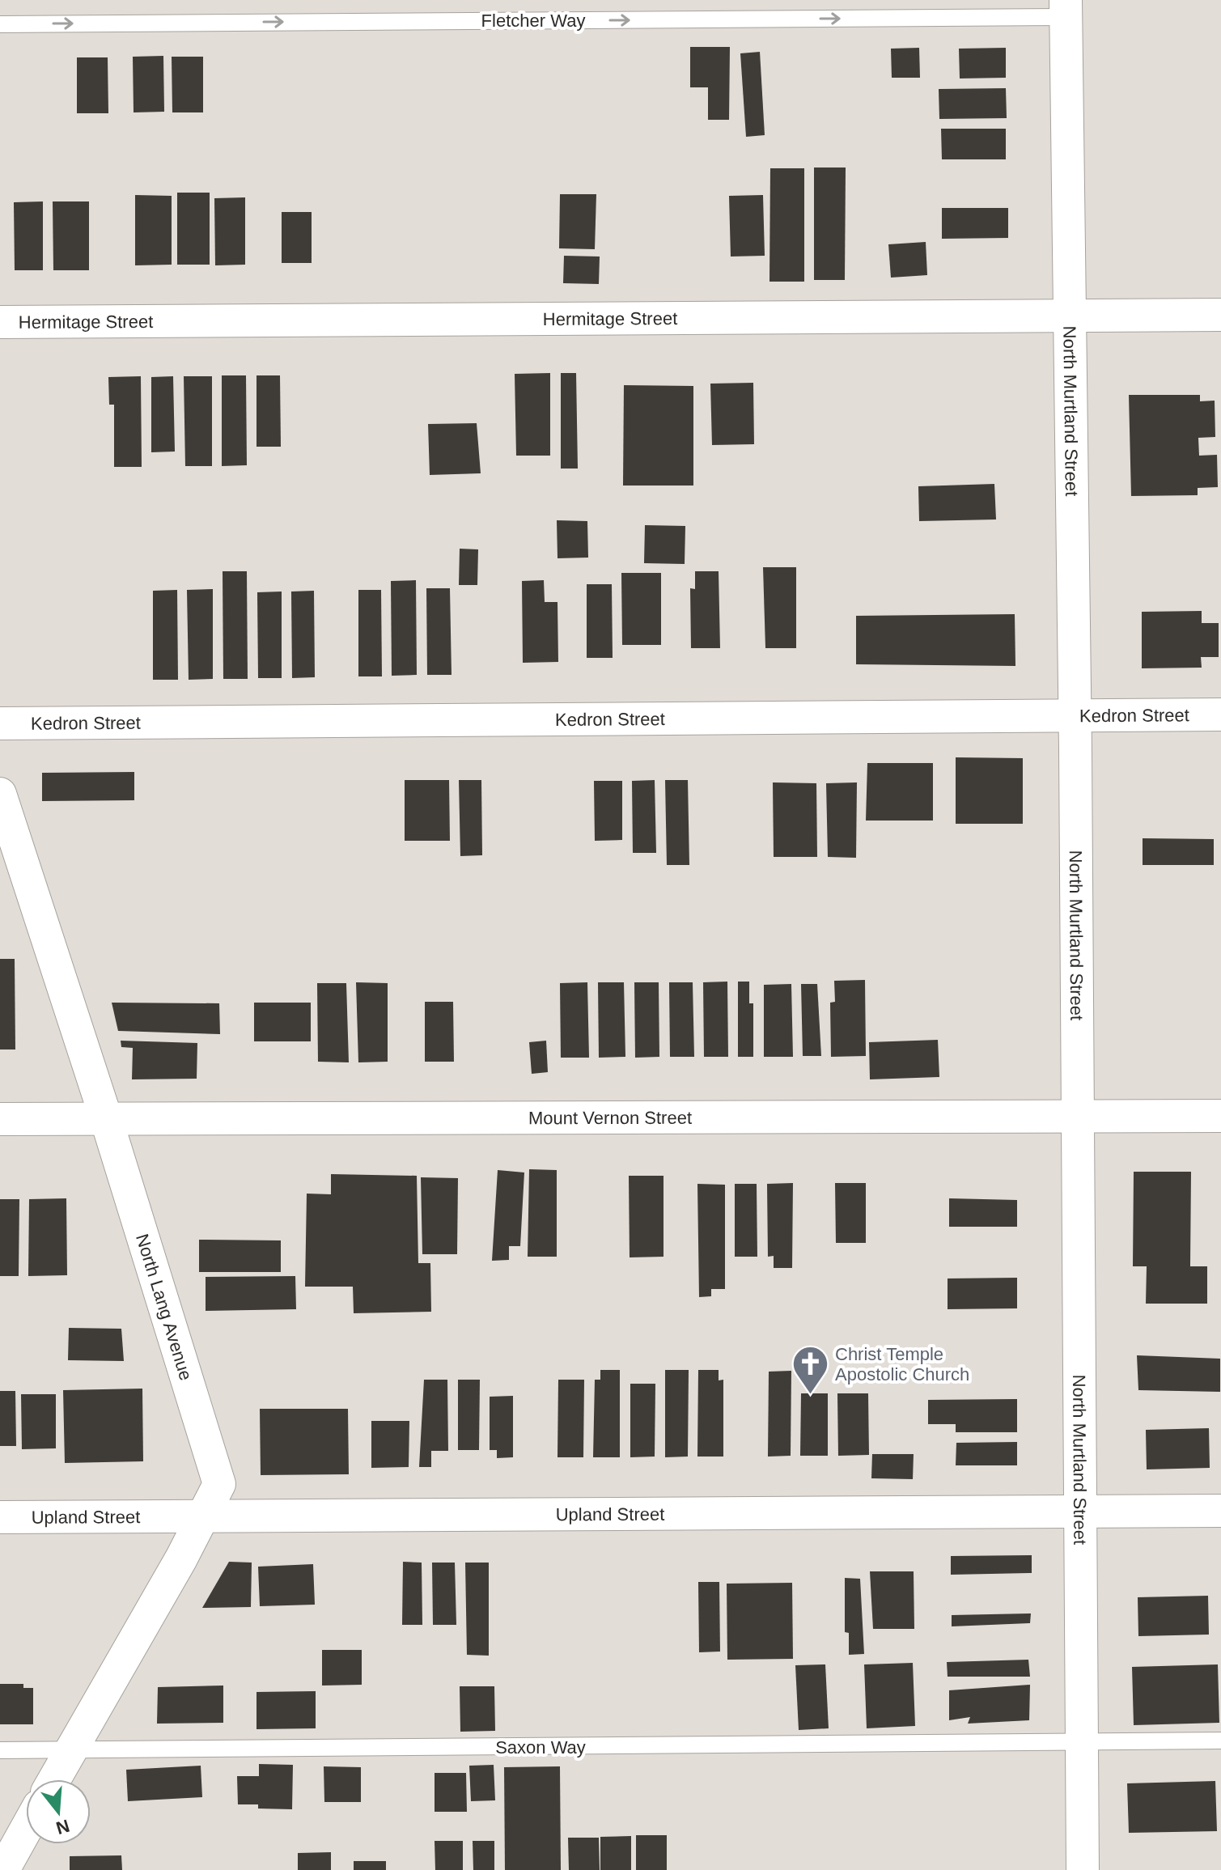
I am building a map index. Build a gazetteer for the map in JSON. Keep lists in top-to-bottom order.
{
  "streets": {
    "street": [
      "Hermitage Street",
      "North Murtland Street",
      "Kedron Street",
      "Mount Vernon Street",
      "North Lang Avenue",
      "Upland Street"
    ],
    "lane": ["Fletcher Way", "Saxon Way"]
  },
  "crossings": [
    ["Fletcher Way", "North Murtland Street"],
    ["Hermitage Street", "North Murtland Street"],
    ["North Murtland Street", "Kedron Street"],
    ["North Murtland Street", "Mount Vernon Street"],
    ["North Murtland Street", "Upland Street"],
    ["North Murtland Street", "Saxon Way"],
    ["Mount Vernon Street", "North Lang Avenue"],
    ["North Lang Avenue", "Upland Street"],
    ["North Lang Avenue", "Saxon Way"]
  ],
  "one_way": ["Fletcher Way"],
  "places": {
    "church": ["Christ Temple Apostolic Church"]
  },
  "north": "bottom"
}
